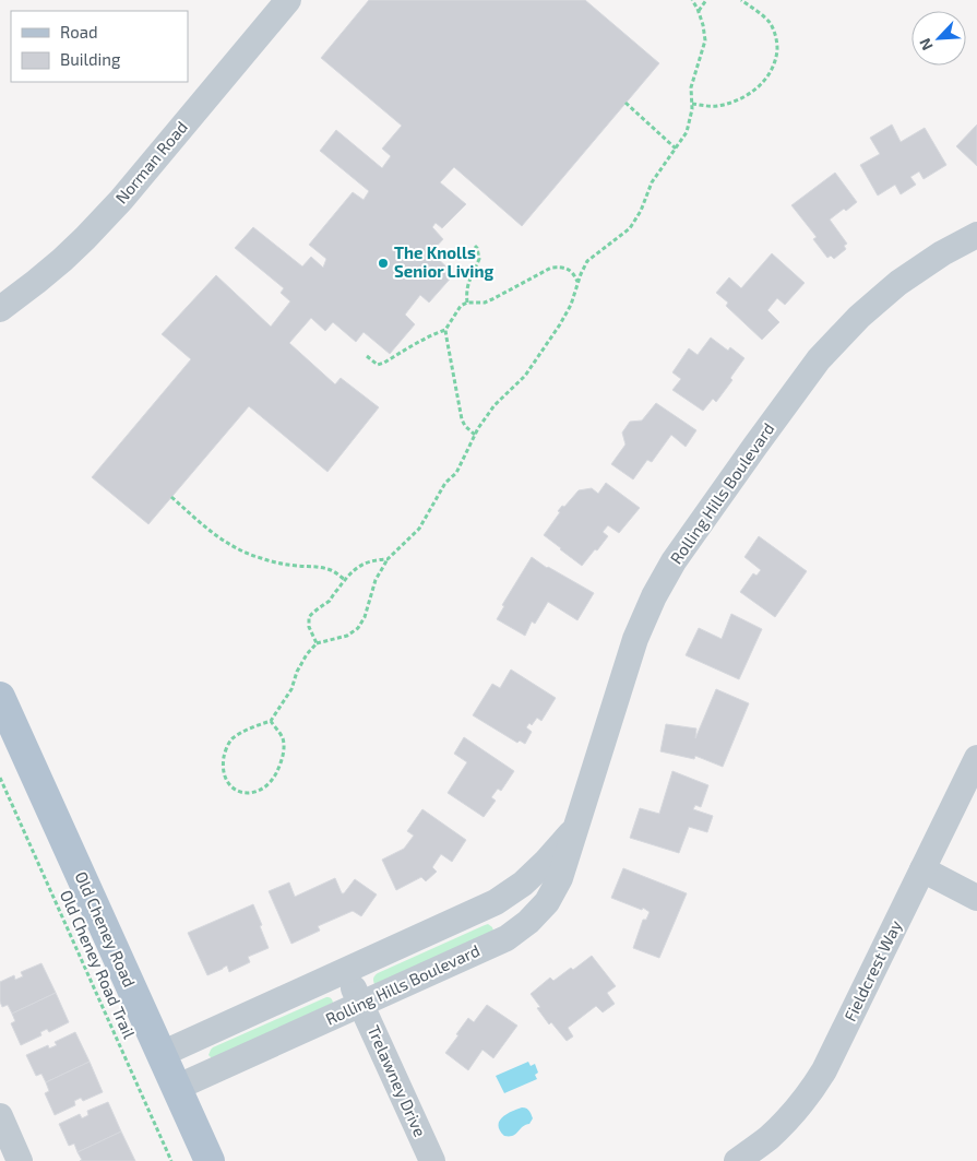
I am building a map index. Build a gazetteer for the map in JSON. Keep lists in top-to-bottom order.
{
  "streets": {
    "main road": ["Old Cheney Road"],
    "street": [
      "Norman Road",
      "Rolling Hills Boulevard",
      "Fieldcrest Way",
      "Trelawney Drive"
    ],
    "path": ["Old Cheney Road Trail"]
  },
  "crossings": [
    ["Rolling Hills Boulevard", "Old Cheney Road"],
    ["Rolling Hills Boulevard", "Trelawney Drive"]
  ],
  "places": ["The Knolls Senior Living"],
  "legend": ["Road", "Building"],
  "north": "bottom left"
}
